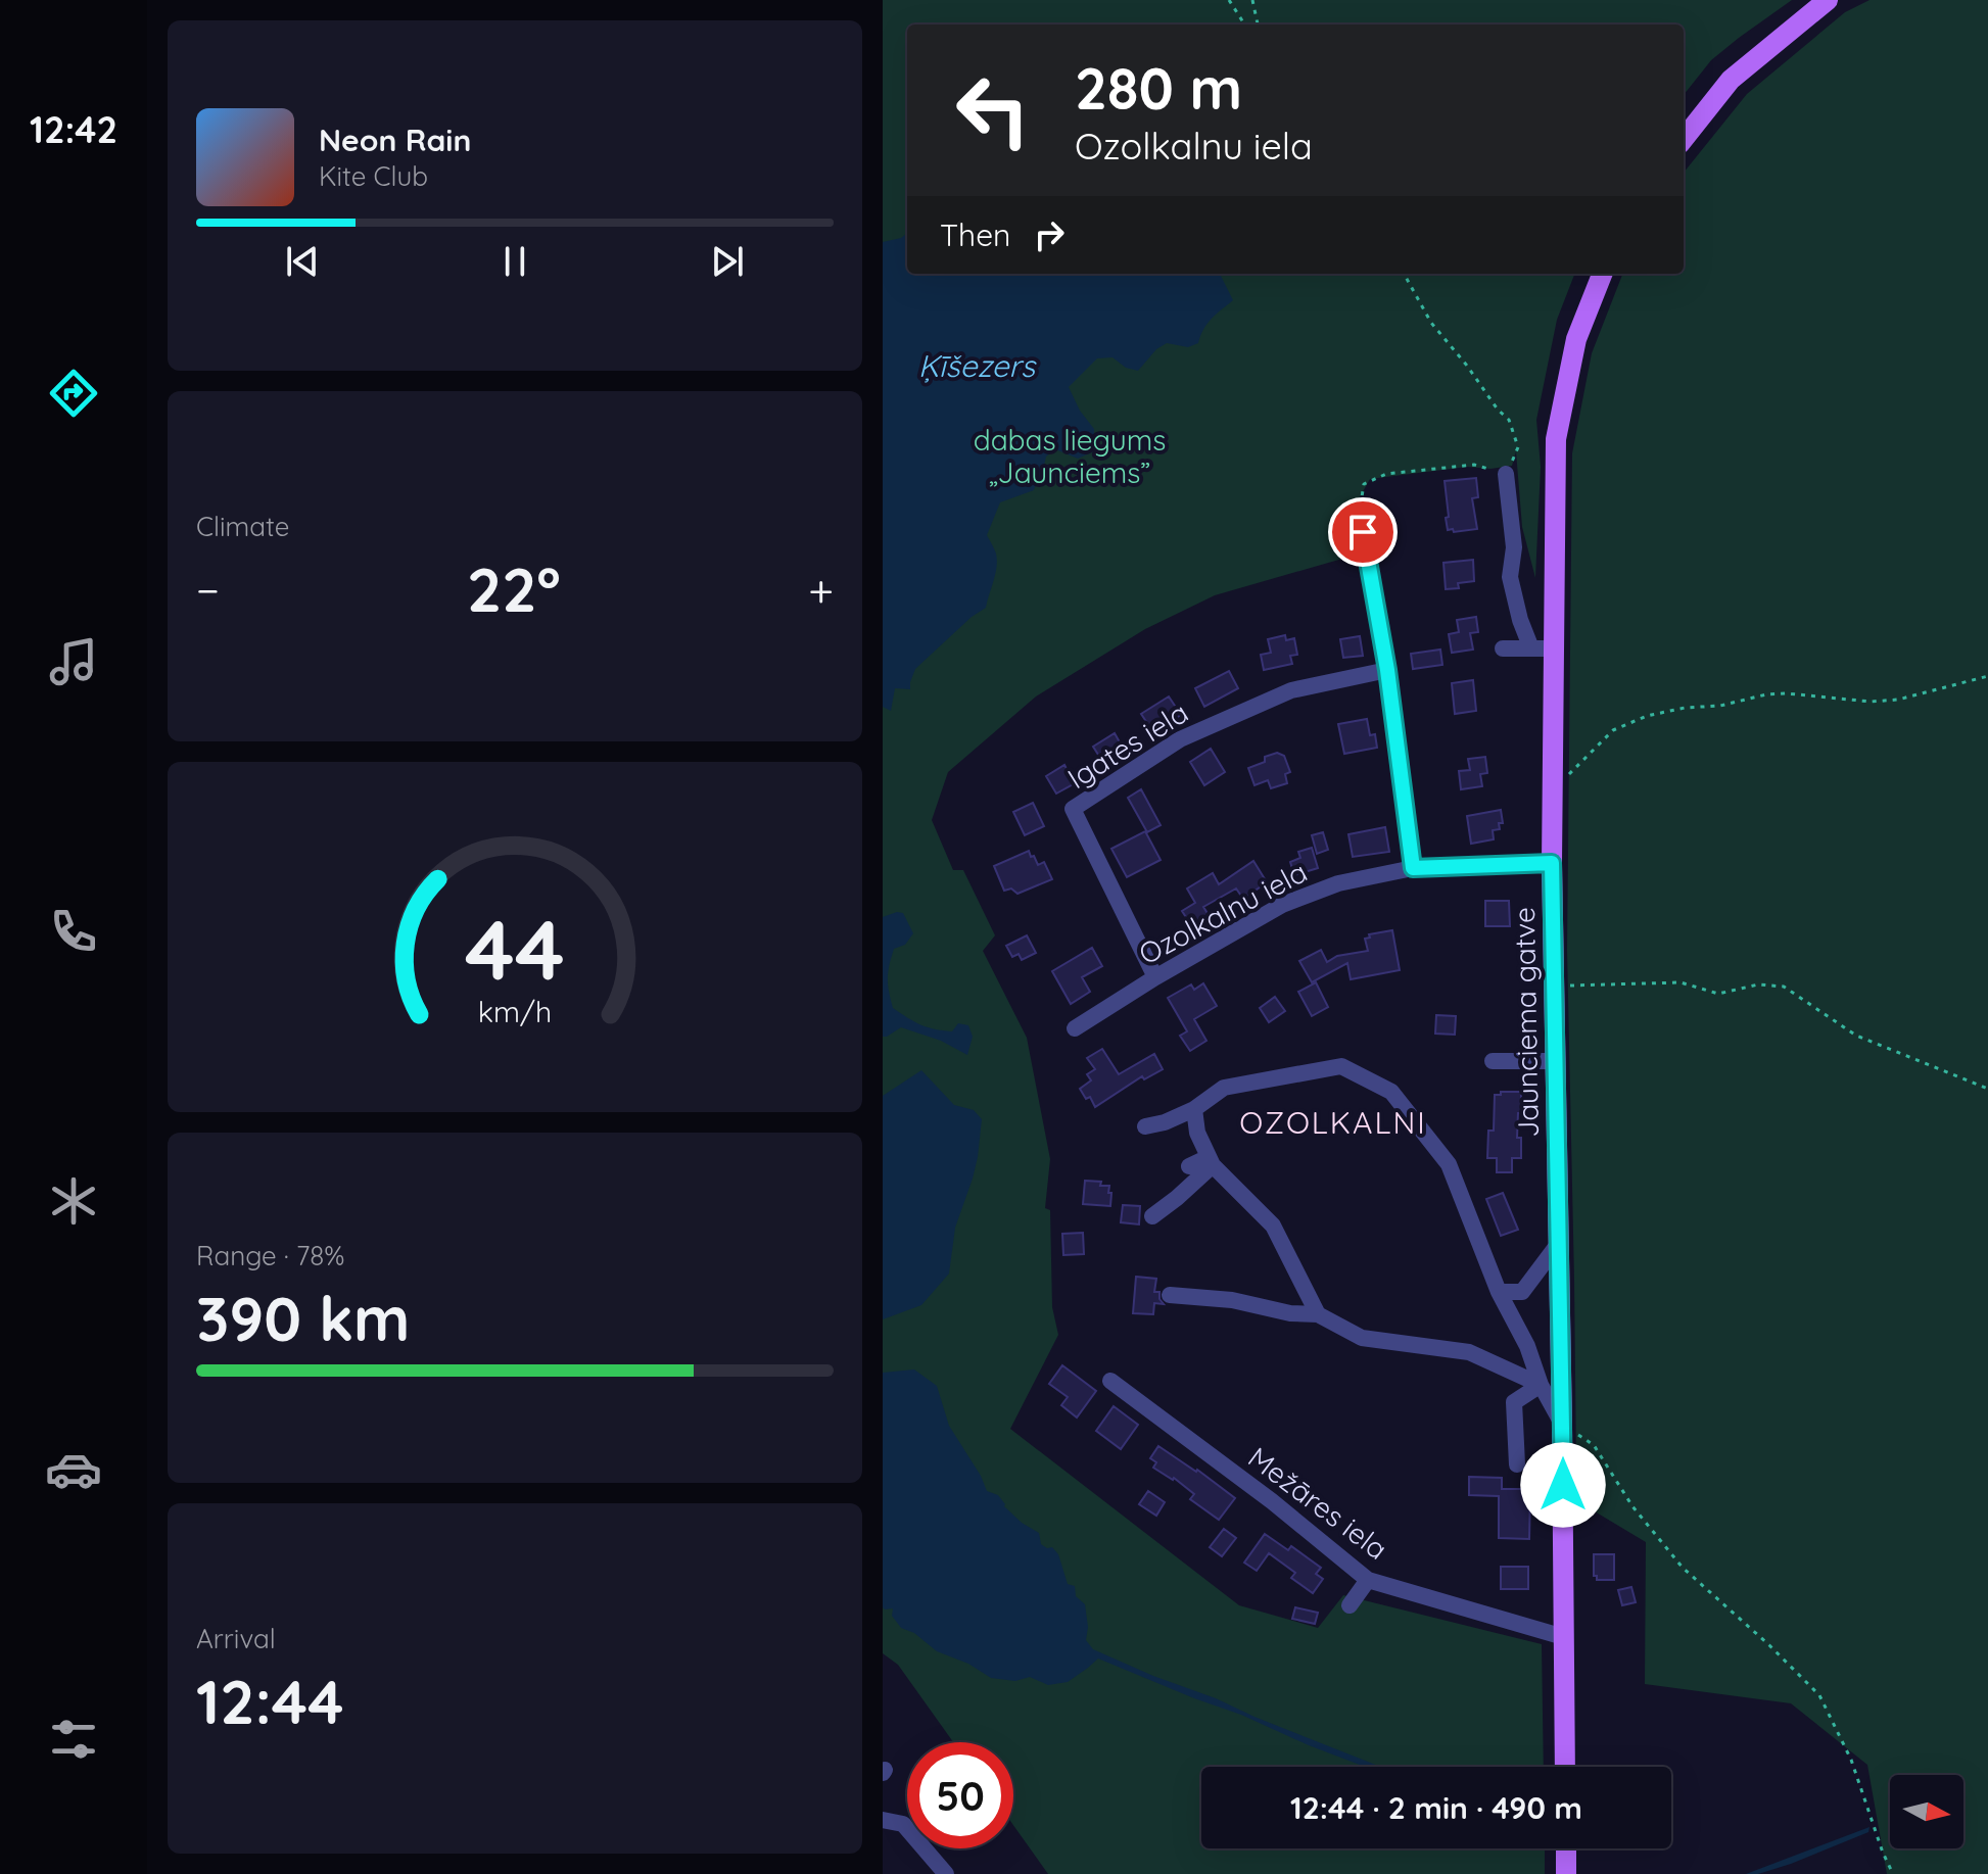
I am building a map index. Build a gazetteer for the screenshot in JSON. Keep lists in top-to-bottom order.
{
  "streets": {
    "main road": ["Jaunciema gatve"],
    "street": ["Igates iela", "Ozolkalnu iela", "Mežāres iela"]
  },
  "crossings": [
    ["Igates iela", "Ozolkalnu iela"],
    ["Ozolkalnu iela", "Jaunciema gatve"],
    ["Jaunciema gatve", "Mežāres iela"]
  ],
  "districts": ["OZOLKALNI"],
  "water": ["Ķīšezers"],
  "parks": ["dabas liegums „Jaunciems”"],
  "north": "right",
  "page": {
    "tabs": "12:42",
    "turn": ["280 m", "Ozolkalnu iela"],
    "song": ["Neon Rain", "Kite Club"],
    "then": "Then",
    "tile": [
      "Climate",
      ["Range · 78%", "390 km"],
      ["Arrival", "12:44"]
    ],
    "heat": ["−", "22°", "+"],
    "limit": "50",
    "trip": "12:44 · 2 min · 490 m",
    "gauge": ["44", "km/h"]
  }
}
